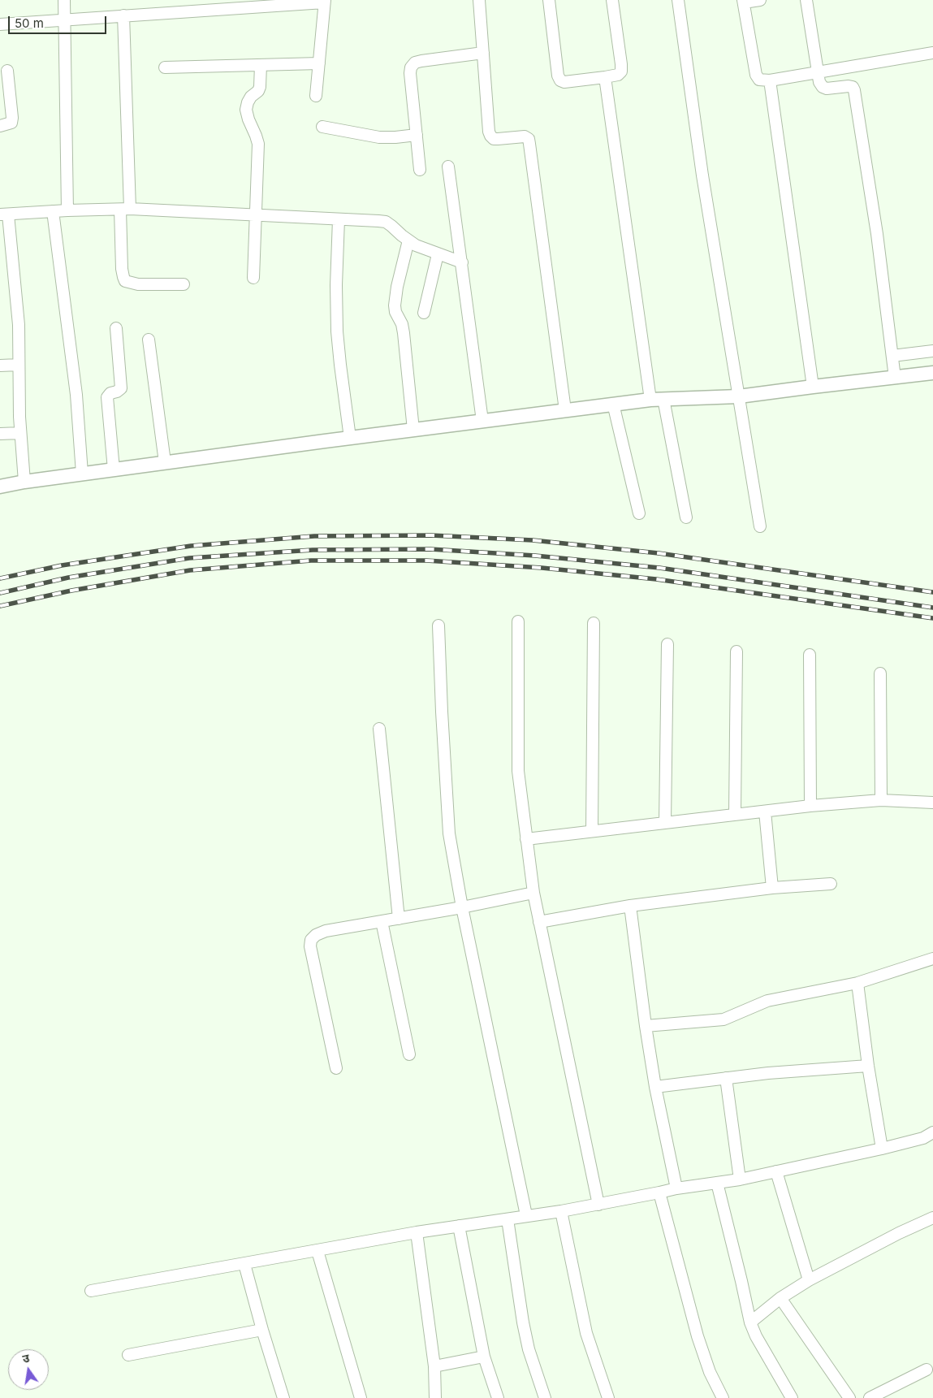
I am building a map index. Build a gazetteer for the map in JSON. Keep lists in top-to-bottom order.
{
  "scale_bar": "50 m",
  "north": "top"
}
